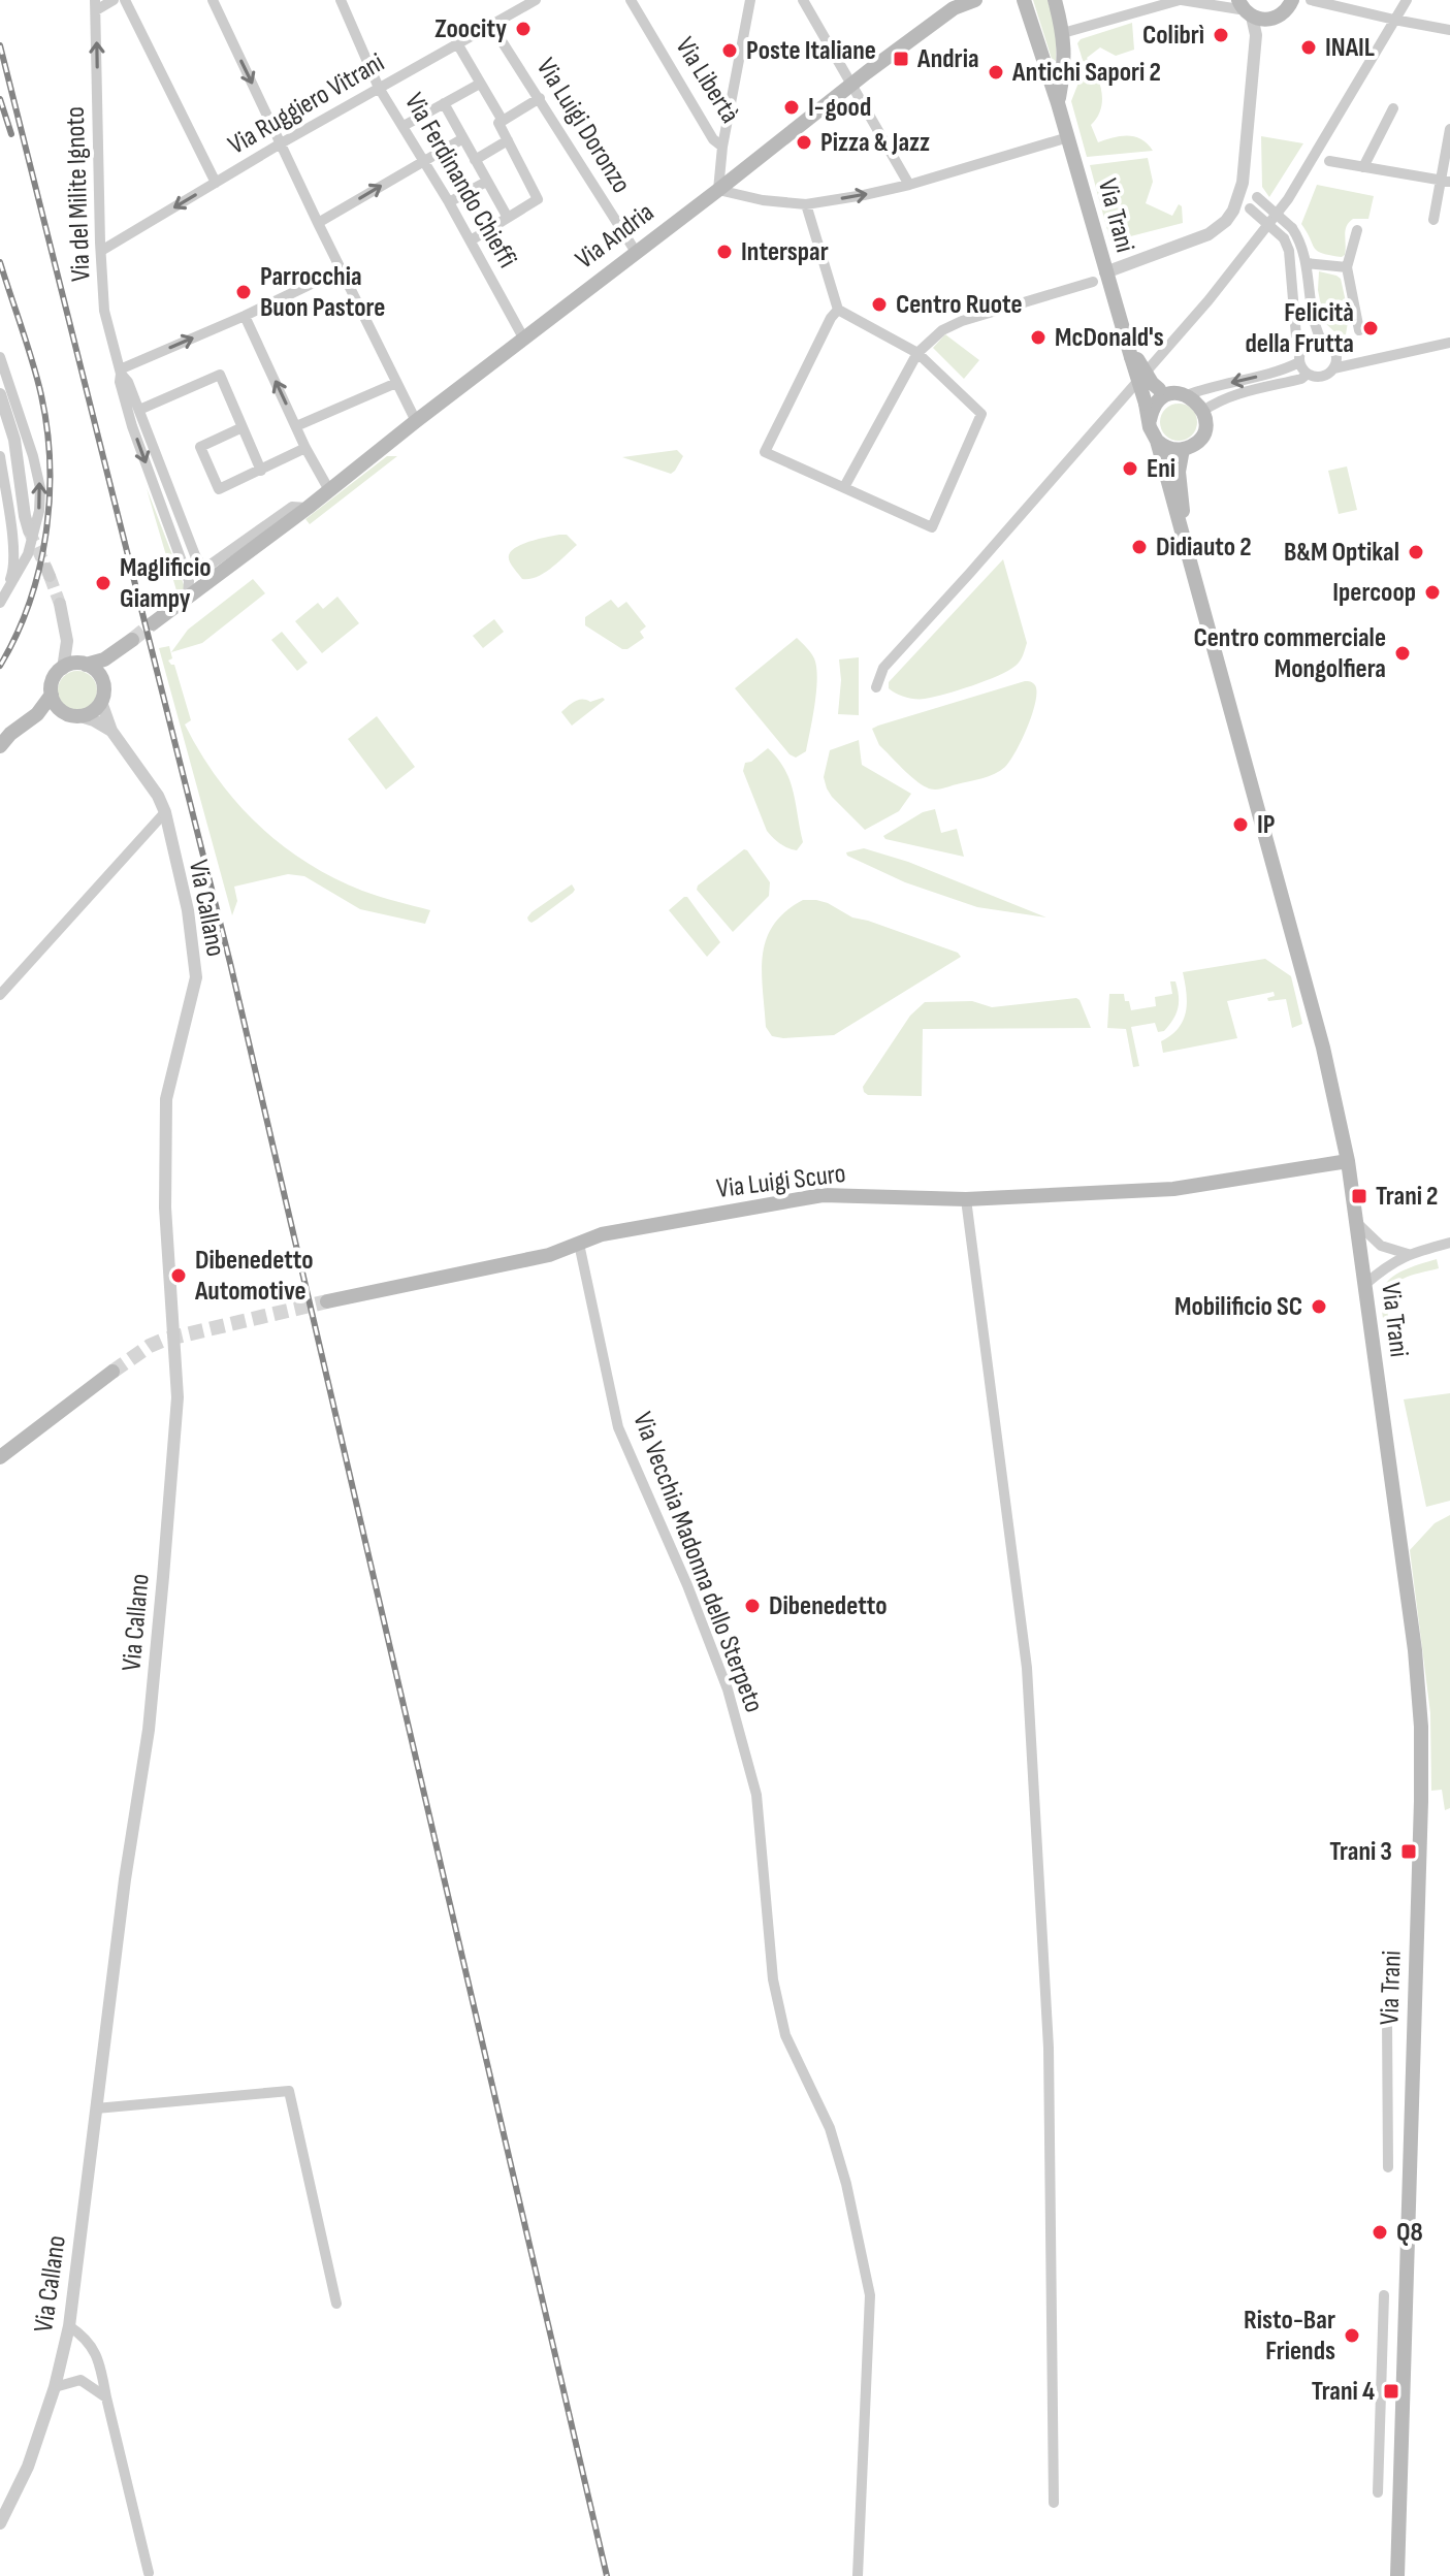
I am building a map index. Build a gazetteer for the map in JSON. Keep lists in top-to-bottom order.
{
  "streets": {
    "main road": ["Via Trani", "Via Andria", "Via Luigi Scuro"],
    "street": [
      "Via Libertà",
      "Via Ruggiero Vitrani",
      "Via Luigi Doronzo",
      "Via Ferdinando Chieffi",
      "Via del Milite Ignoto",
      "Via Callano",
      "Via Vecchia Madonna dello Sterpeto"
    ]
  },
  "crossings": [
    ["Via Libertà", "Via Andria"],
    ["Via Ruggiero Vitrani", "Via Luigi Doronzo"],
    ["Via Ruggiero Vitrani", "Via Ferdinando Chieffi"],
    ["Via Ruggiero Vitrani", "Via del Milite Ignoto"],
    ["Via Luigi Doronzo", "Via Andria"],
    ["Via Ferdinando Chieffi", "Via Andria"],
    ["Via del Milite Ignoto", "Via Andria"],
    ["Via Trani", "Via Luigi Scuro"],
    ["Via Luigi Scuro", "Via Vecchia Madonna dello Sterpeto"]
  ],
  "places": {
    "other": [
      "Zoocity",
      "Colibrì",
      "INAIL",
      "Poste Italiane",
      "Antichi Sapori 2",
      "I-good",
      "Pizza & Jazz",
      "Interspar",
      "Parrocchia Buon Pastore",
      "Centro Ruote",
      "Felicità della Frutta",
      "McDonald's",
      "Eni",
      "Didiauto 2",
      "B&M Optikal",
      "Maglificio Giampy",
      "Ipercoop",
      "Centro commerciale Mongolfiera",
      "IP",
      "Dibenedetto Automotive",
      "Mobilificio SC",
      "Dibenedetto",
      "Q8",
      "Risto-Bar Friends"
    ],
    "transit": [
      "Andria",
      "Trani 2",
      "Trani 3",
      "Trani 4"
    ]
  }
}
